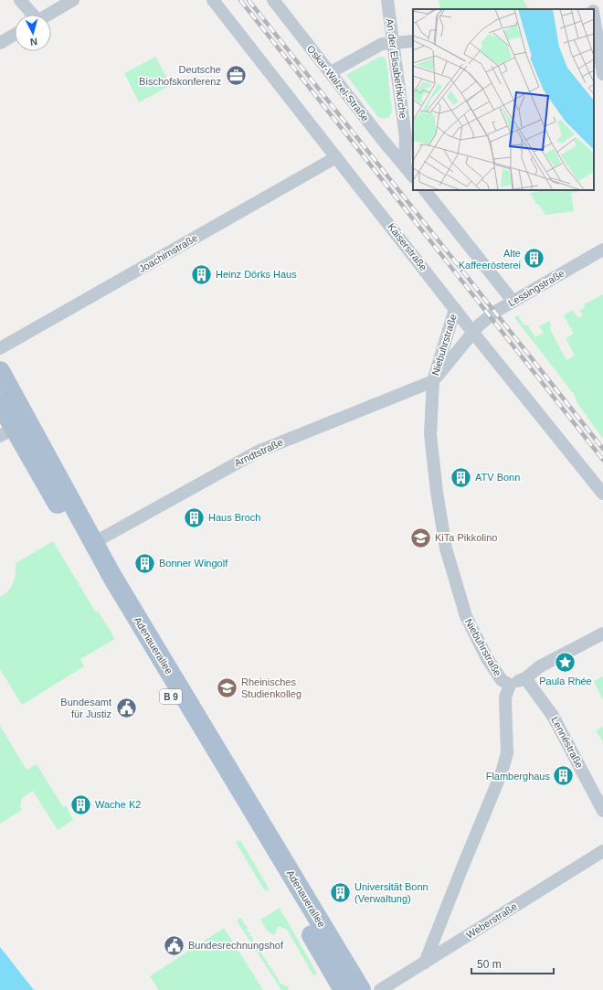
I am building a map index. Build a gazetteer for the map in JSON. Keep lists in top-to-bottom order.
{
  "streets": {
    "main road": ["Adenauerallee", "B 9"],
    "street": [
      "An der Elisabethkirche",
      "Oskar-Walzel-Straße",
      "Kaiserstraße",
      "Joachimstraße",
      "Lessingstraße",
      "Niebuhrstraße",
      "Arndtstraße",
      "Lennéstraße",
      "Weberstraße"
    ]
  },
  "crossings": [
    ["An der Elisabethkirche", "Oskar-Walzel-Straße"],
    ["Kaiserstraße", "Joachimstraße"],
    ["Kaiserstraße", "Lessingstraße"],
    ["Kaiserstraße", "Niebuhrstraße"],
    ["Lessingstraße", "Niebuhrstraße"],
    ["Niebuhrstraße", "Arndtstraße"],
    ["Niebuhrstraße", "Weberstraße"],
    ["Arndtstraße", "Adenauerallee"]
  ],
  "places": {
    "office": ["Deutsche Bischofskonferenz"],
    "building": [
      "Alte Kaffeerösterei",
      "Heinz Dörks Haus",
      "ATV Bonn",
      "Haus Broch",
      "Bonner Wingolf",
      "Flamberghaus",
      "Wache K2",
      "Universität Bonn (Verwaltung)"
    ],
    "school or university": ["KiTa Pikkolino", "Rheinisches Studienkolleg"],
    "place": ["Paula Rhée"],
    "public building": ["Bundesamt für Justiz", "Bundesrechnungshof"]
  },
  "scale_bar": "50 m",
  "north": "bottom"
}
